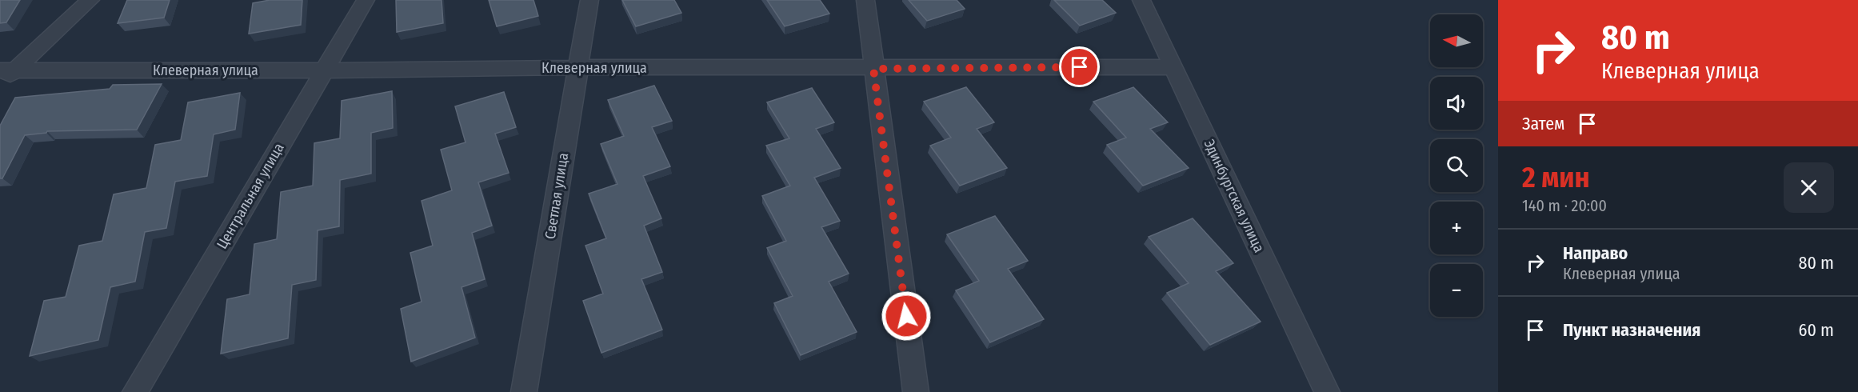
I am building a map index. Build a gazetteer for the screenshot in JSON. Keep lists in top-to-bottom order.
{
  "streets": {
    "street": [
      "Клеверная улица",
      "Центральная улица",
      "Светлая улица",
      "Эдинбургская улица"
    ]
  },
  "crossings": [
    ["Клеверная улица", "Центральная улица"],
    ["Клеверная улица", "Светлая улица"],
    ["Клеверная улица", "Эдинбургская улица"]
  ],
  "north": "left",
  "page": {
    "turn": ["80 m", "Клеверная улица"],
    "map_buttons": ["+", "−"],
    "then": "Затем",
    "heading": ["2 мин", "140 m · 20:00"],
    "list": [
      {
        "name": "Направо",
        "note": "Клеверная улица",
        "value": "80 m"
      },
      {
        "name": "Пункт назначения",
        "value": "60 m"
      }
    ]
  }
}
